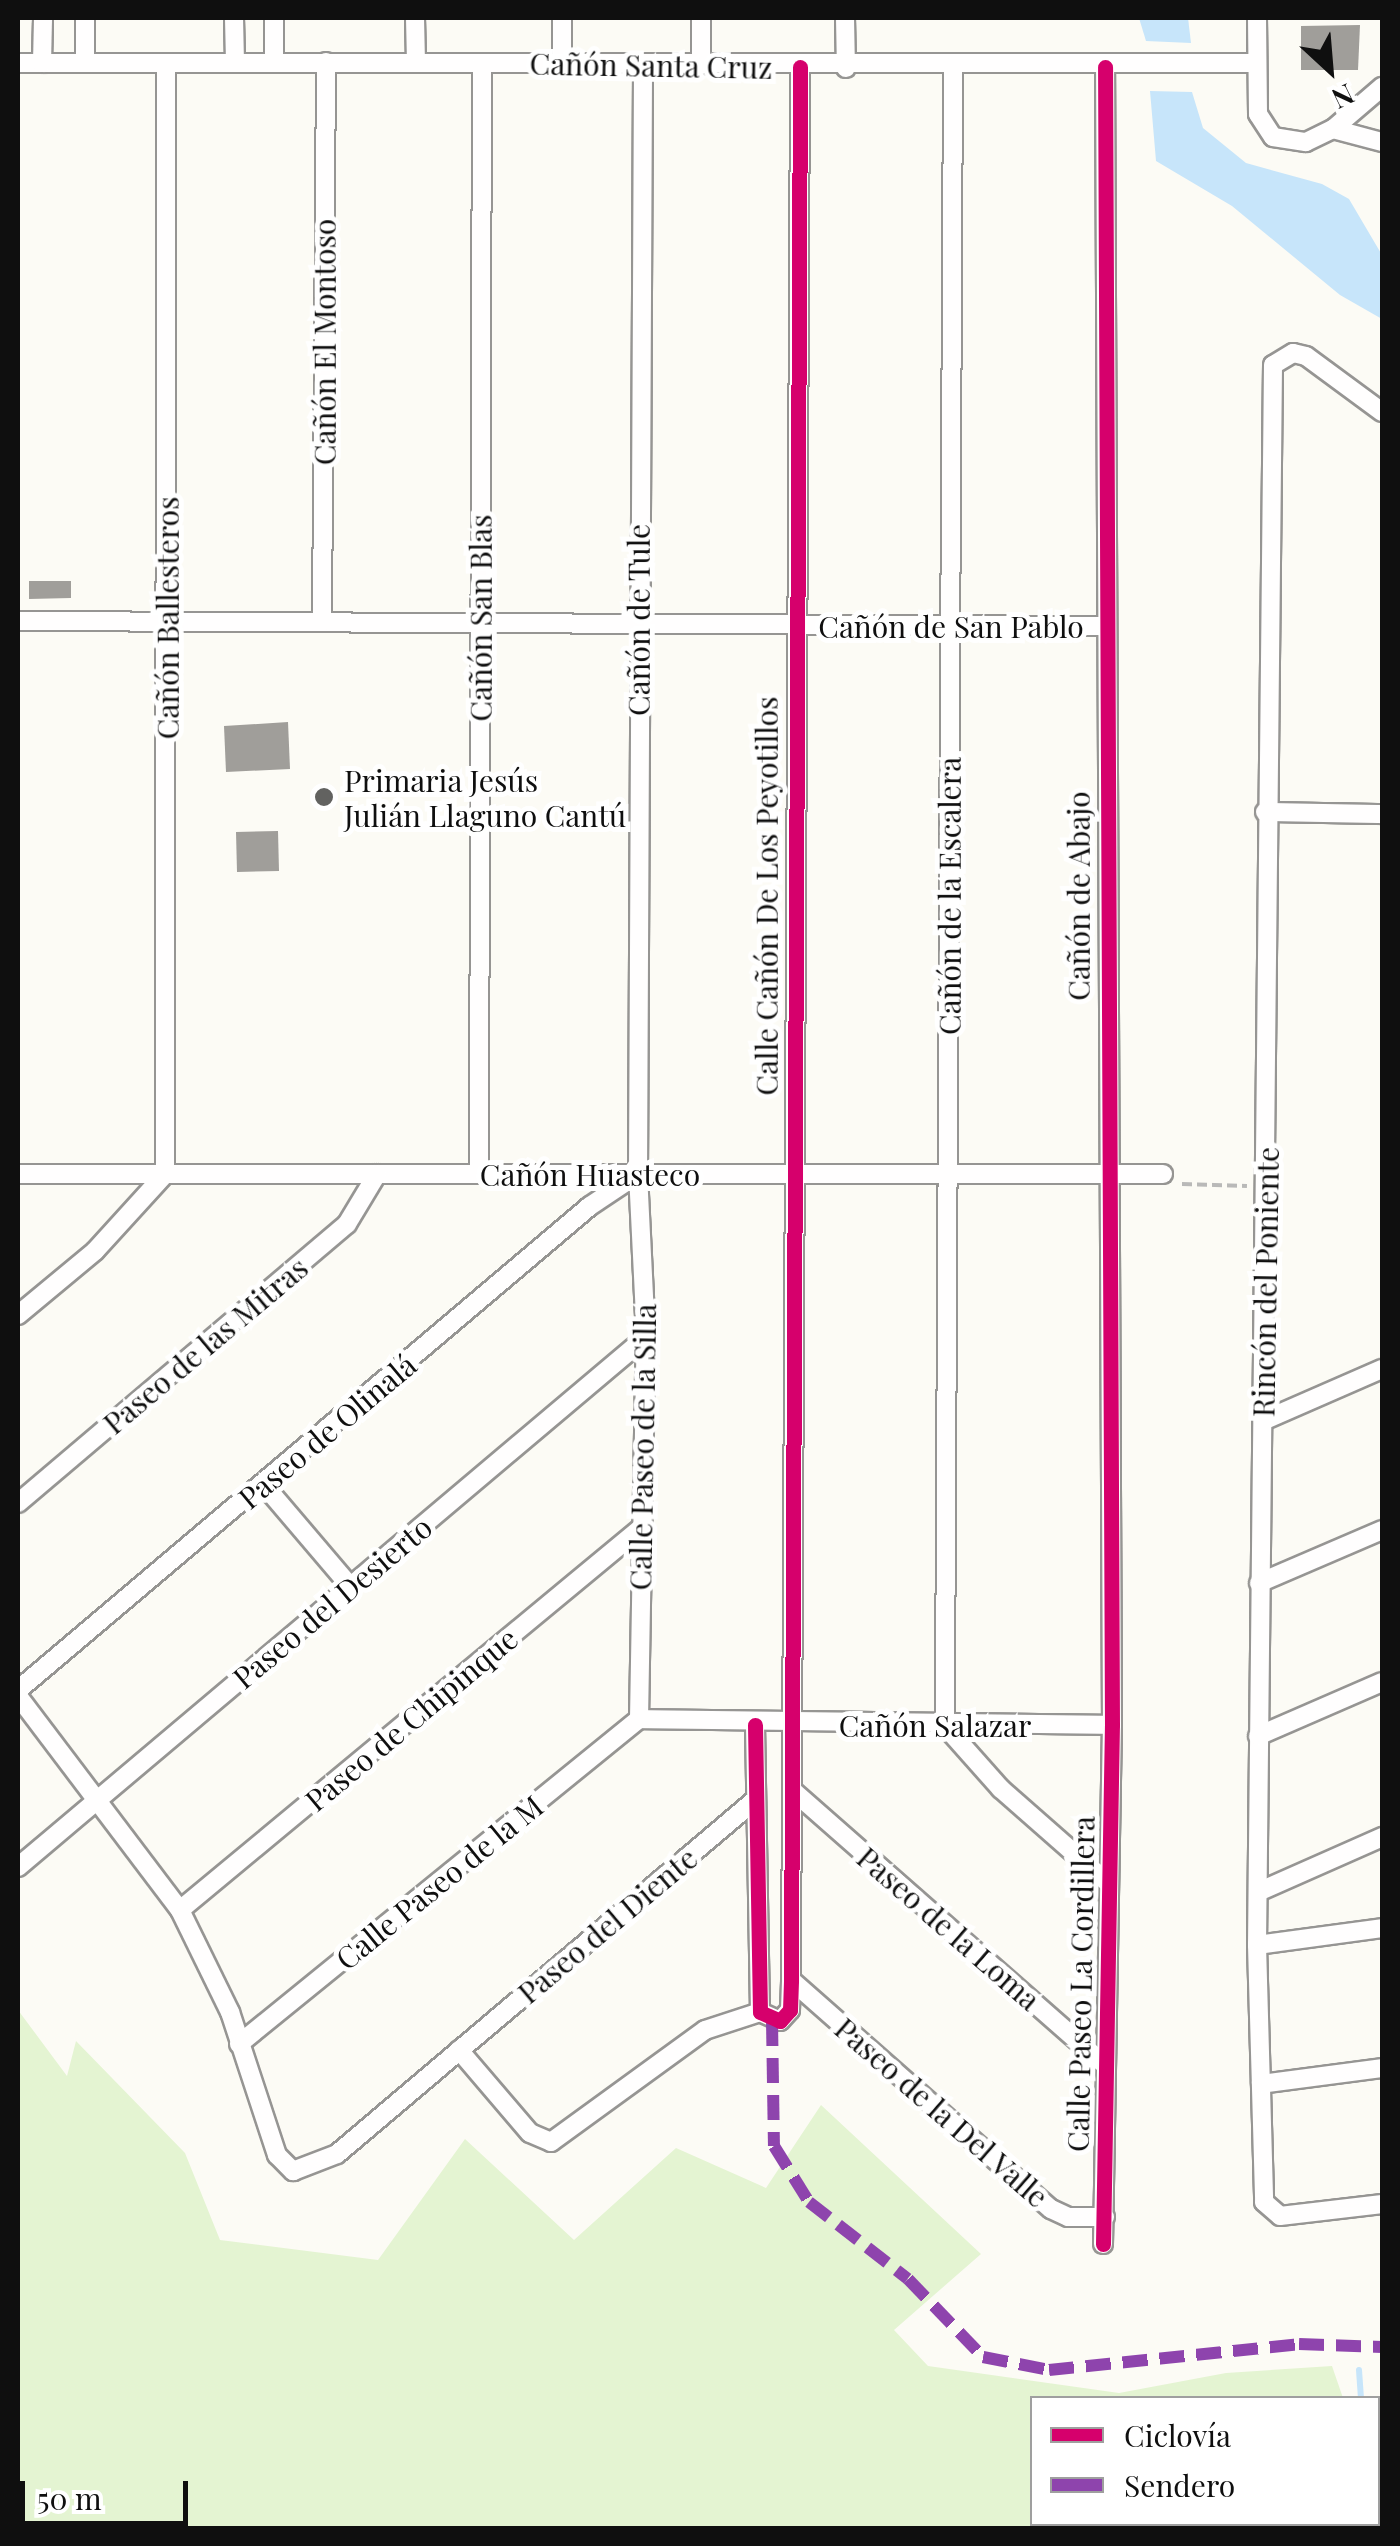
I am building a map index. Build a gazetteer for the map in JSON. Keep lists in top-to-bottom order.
{
  "streets": {
    "street": [
      "Cañón Santa Cruz",
      "Cañón El Montoso",
      "Cañón Ballesteros",
      "Cañón San Blas",
      "Cañón de Tule",
      "Cañón de San Pablo",
      "Calle Cañón De Los Peyotillos",
      "Cañón de la Escalera",
      "Cañón de Abajo",
      "Cañón Huasteco",
      "Rincón del Poniente",
      "Paseo de las Mitras",
      "Paseo de Olinalá",
      "Calle Paseo de la Silla",
      "Paseo del Desierto",
      "Paseo de Chipinque",
      "Cañón Salazar",
      "Calle Paseo de la M",
      "Paseo del Diente",
      "Paseo de la Loma",
      "Calle Paseo La Cordillera",
      "Paseo de la Del Valle"
    ]
  },
  "crossings": [
    ["Cañón Santa Cruz", "Cañón El Montoso"],
    ["Cañón Santa Cruz", "Cañón Ballesteros"],
    ["Cañón Santa Cruz", "Cañón San Blas"],
    ["Cañón Santa Cruz", "Cañón de Tule"],
    ["Cañón Santa Cruz", "Calle Cañón De Los Peyotillos"],
    ["Cañón Santa Cruz", "Cañón de la Escalera"],
    ["Cañón Santa Cruz", "Cañón de Abajo"],
    ["Cañón El Montoso", "Cañón de San Pablo"],
    ["Cañón Ballesteros", "Cañón de San Pablo"],
    ["Cañón Ballesteros", "Cañón Huasteco"],
    ["Cañón San Blas", "Cañón de San Pablo"],
    ["Cañón San Blas", "Cañón Huasteco"],
    ["Cañón de Tule", "Cañón de San Pablo"],
    ["Cañón de Tule", "Cañón Huasteco"],
    ["Cañón de Tule", "Paseo de Olinalá"],
    ["Cañón de Tule", "Calle Paseo de la Silla"],
    ["Cañón de San Pablo", "Calle Cañón De Los Peyotillos"],
    ["Cañón de San Pablo", "Cañón de la Escalera"],
    ["Cañón de San Pablo", "Cañón de Abajo"],
    ["Calle Cañón De Los Peyotillos", "Cañón Huasteco"],
    ["Calle Cañón De Los Peyotillos", "Cañón Salazar"],
    ["Calle Cañón De Los Peyotillos", "Paseo de la Loma"],
    ["Calle Cañón De Los Peyotillos", "Paseo de la Del Valle"],
    ["Cañón de la Escalera", "Cañón Huasteco"],
    ["Cañón de la Escalera", "Cañón Salazar"],
    ["Cañón de Abajo", "Cañón Huasteco"],
    ["Cañón de Abajo", "Cañón Salazar"],
    ["Cañón de Abajo", "Calle Paseo La Cordillera"],
    ["Cañón Huasteco", "Paseo de las Mitras"],
    ["Cañón Huasteco", "Paseo de Olinalá"],
    ["Cañón Huasteco", "Calle Paseo de la Silla"],
    ["Paseo de Olinalá", "Calle Paseo de la Silla"],
    ["Calle Paseo de la Silla", "Paseo del Desierto"],
    ["Calle Paseo de la Silla", "Paseo de Chipinque"],
    ["Calle Paseo de la Silla", "Cañón Salazar"],
    ["Calle Paseo de la Silla", "Calle Paseo de la M"],
    ["Cañón Salazar", "Calle Paseo de la M"],
    ["Cañón Salazar", "Calle Paseo La Cordillera"],
    ["Calle Paseo de la M", "Paseo del Diente"],
    ["Paseo de la Loma", "Calle Paseo La Cordillera"],
    ["Calle Paseo La Cordillera", "Paseo de la Del Valle"]
  ],
  "places": ["Primaria Jesús Julián Llaguno Cantú"],
  "legend": ["Ciclovía", "Sendero"],
  "scale_bar": "50 m",
  "north": "bottom right"
}
